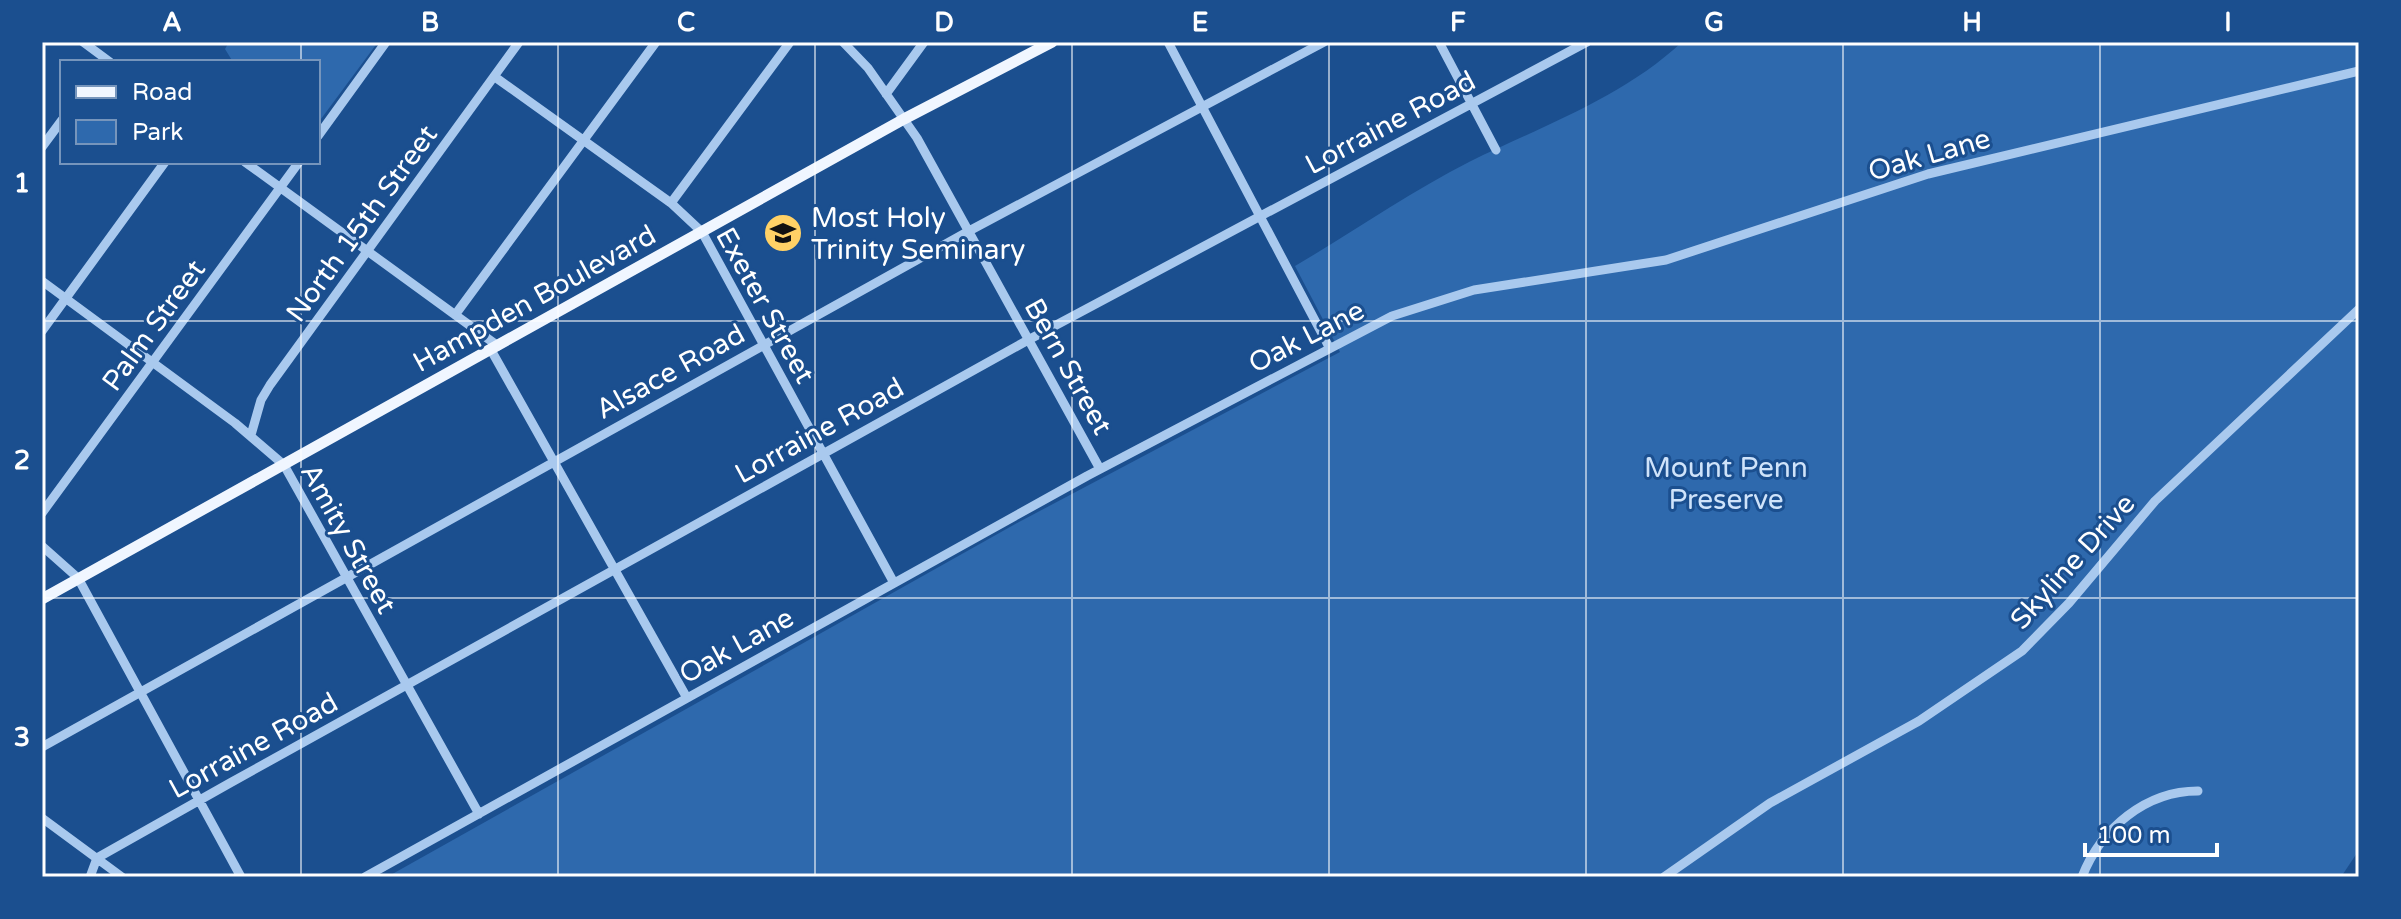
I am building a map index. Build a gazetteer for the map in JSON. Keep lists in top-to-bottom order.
{
  "streets": {
    "main road": ["Hampden Boulevard"],
    "street": [
      "Lorraine Road",
      "Oak Lane",
      "North 15th Street",
      "Exeter Street",
      "Palm Street",
      "Bern Street",
      "Alsace Road",
      "Amity Street",
      "Skyline Drive"
    ]
  },
  "crossings": [
    ["Lorraine Road", "Exeter Street"],
    ["Lorraine Road", "Bern Street"],
    ["Lorraine Road", "Amity Street"],
    ["Oak Lane", "Exeter Street"],
    ["Oak Lane", "Bern Street"],
    ["Oak Lane", "Amity Street"],
    ["North 15th Street", "Exeter Street"],
    ["North 15th Street", "Amity Street"],
    ["Hampden Boulevard", "Exeter Street"],
    ["Hampden Boulevard", "Bern Street"],
    ["Hampden Boulevard", "Amity Street"],
    ["Exeter Street", "Alsace Road"],
    ["Palm Street", "Amity Street"],
    ["Bern Street", "Alsace Road"],
    ["Alsace Road", "Amity Street"]
  ],
  "parks": ["Mount Penn Preserve"],
  "places": {
    "school or university": ["Most Holy Trinity Seminary"]
  },
  "legend": ["Road", "Park"],
  "scale_bar": "100 m",
  "grid": {
    "columns": [
      "A",
      "B",
      "C",
      "D",
      "E",
      "F",
      "G",
      "H",
      "I"
    ],
    "rows": ["1", "2", "3"]
  }
}
